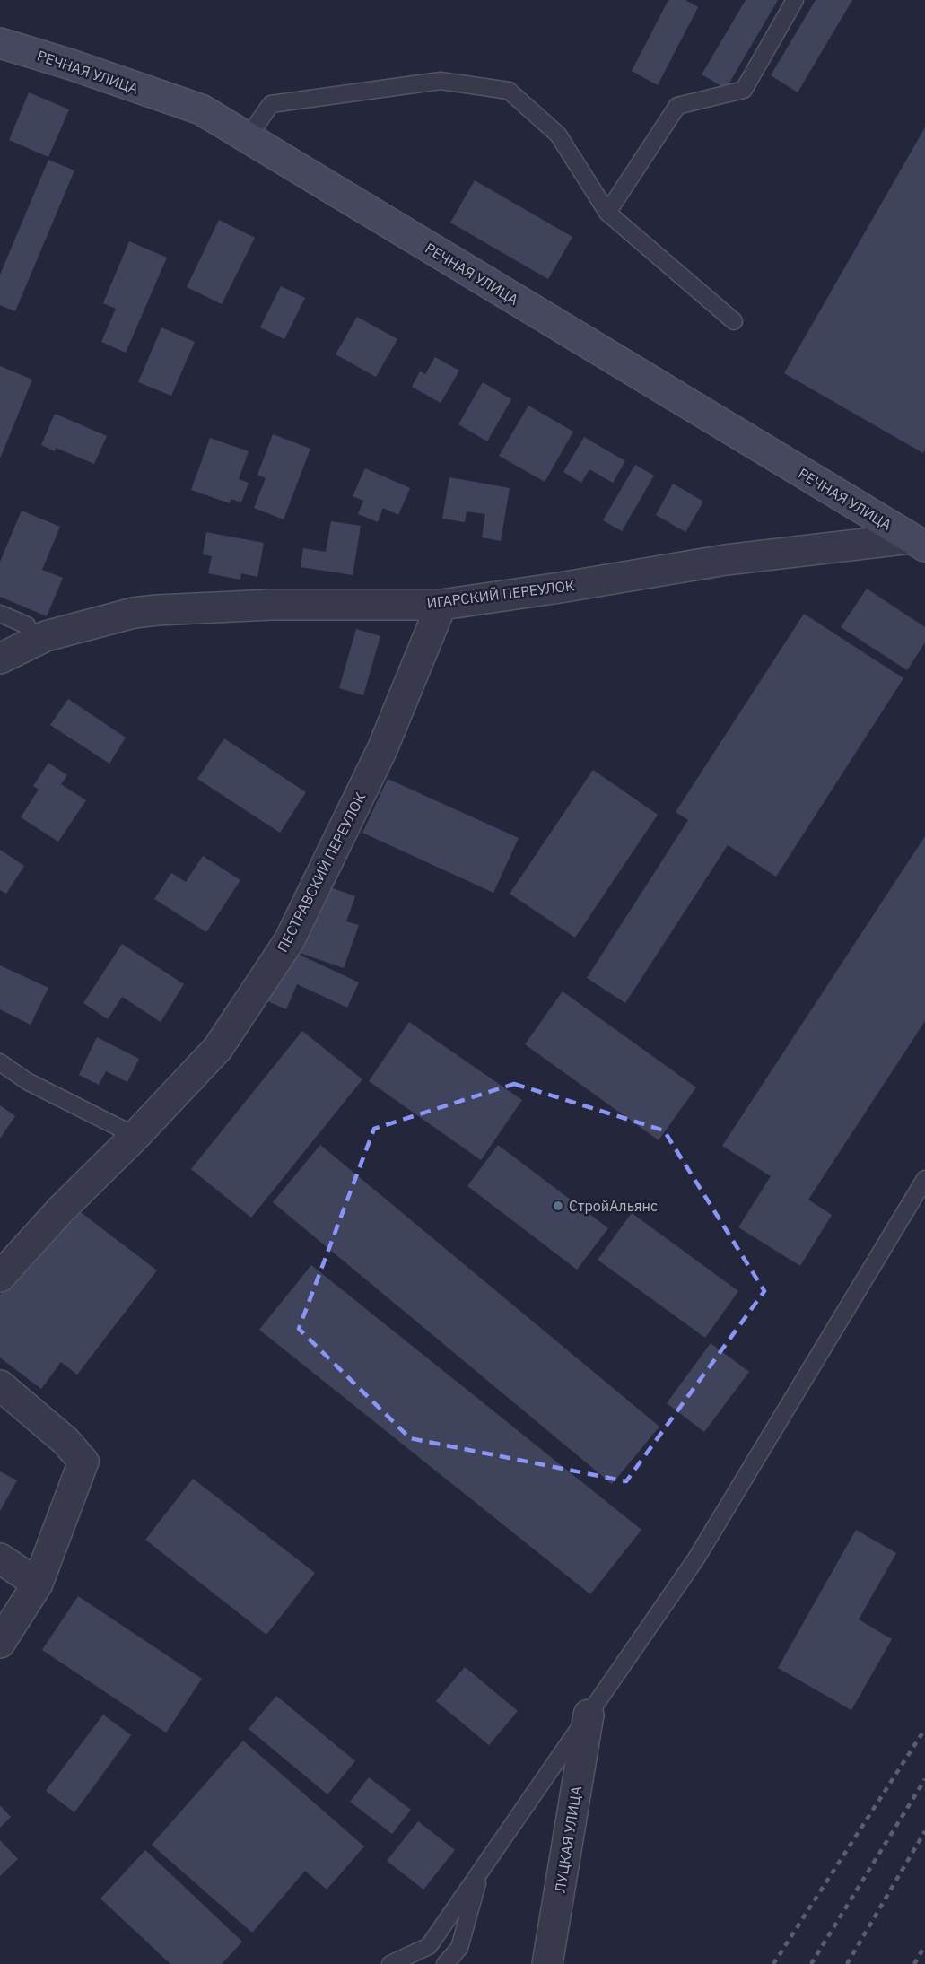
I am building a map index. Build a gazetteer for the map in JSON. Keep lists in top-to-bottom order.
{
  "streets": {
    "street": [
      "РЕЧНАЯ УЛИЦА",
      "ИГАРСКИЙ ПЕРЕУЛОК",
      "ПЕСТРАВСКИЙ ПЕРЕУЛОК",
      "ЛУЦКАЯ УЛИЦА"
    ]
  },
  "crossings": [
    ["РЕЧНАЯ УЛИЦА", "ИГАРСКИЙ ПЕРЕУЛОК"],
    ["ИГАРСКИЙ ПЕРЕУЛОК", "ПЕСТРАВСКИЙ ПЕРЕУЛОК"]
  ],
  "places": ["СтройАльянс"]
}
